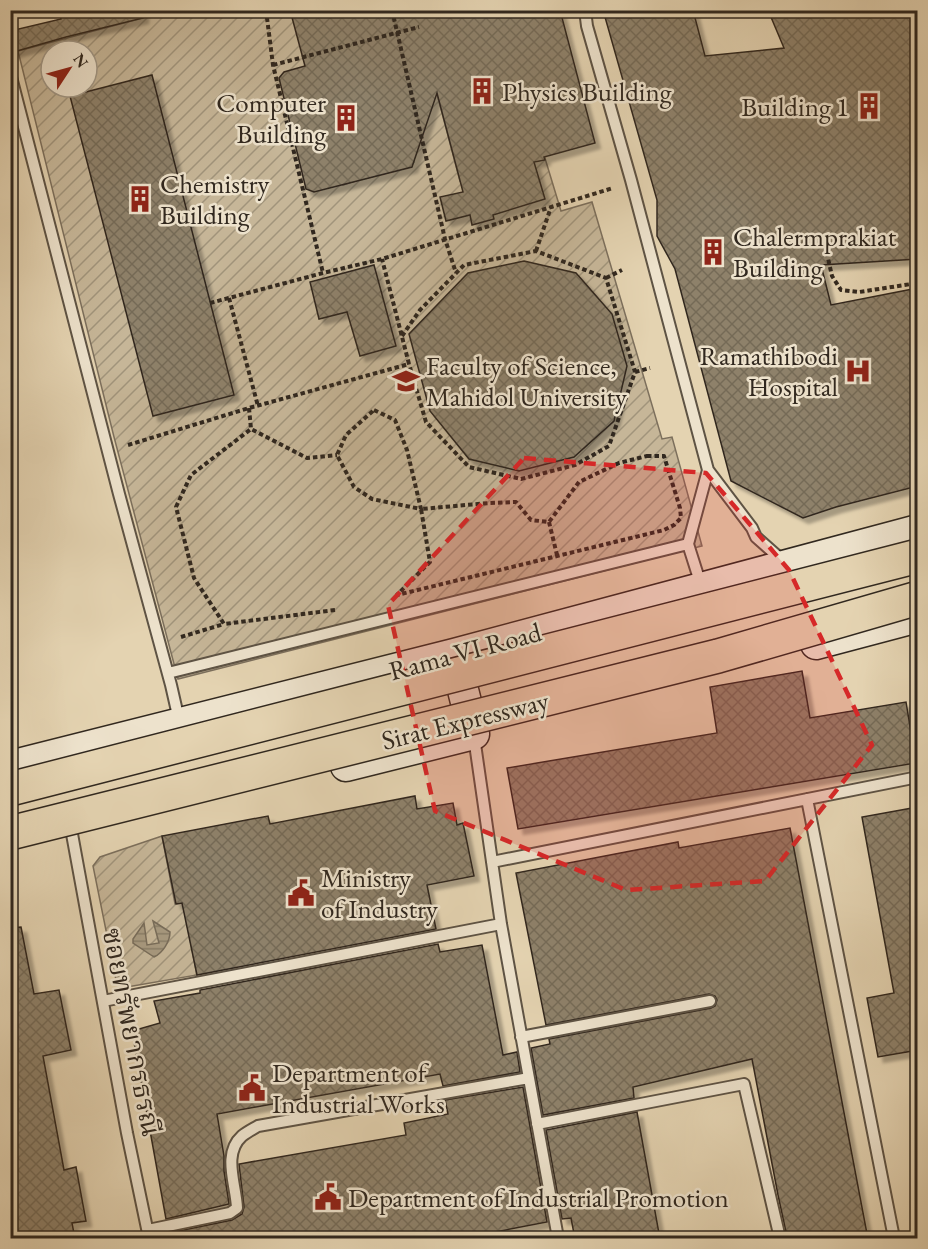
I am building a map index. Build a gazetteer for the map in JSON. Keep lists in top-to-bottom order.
{
  "streets": {
    "highway": ["Sirat Expressway"],
    "main road": ["Rama VI Road"],
    "lane": ["ซอยทรัพยากรธรณี"]
  },
  "places": {
    "building": [
      "Physics Building",
      "Building 1",
      "Computer Building",
      "Chemistry Building",
      "Chalermprakiat Building"
    ],
    "hospital": ["Ramathibodi Hospital"],
    "school or university": ["Faculty of Science, Mahidol University"],
    "public building": ["Ministry of Industry", "Department of Industrial Works", "Department of Industrial Promotion"]
  },
  "north": "top right"
}
